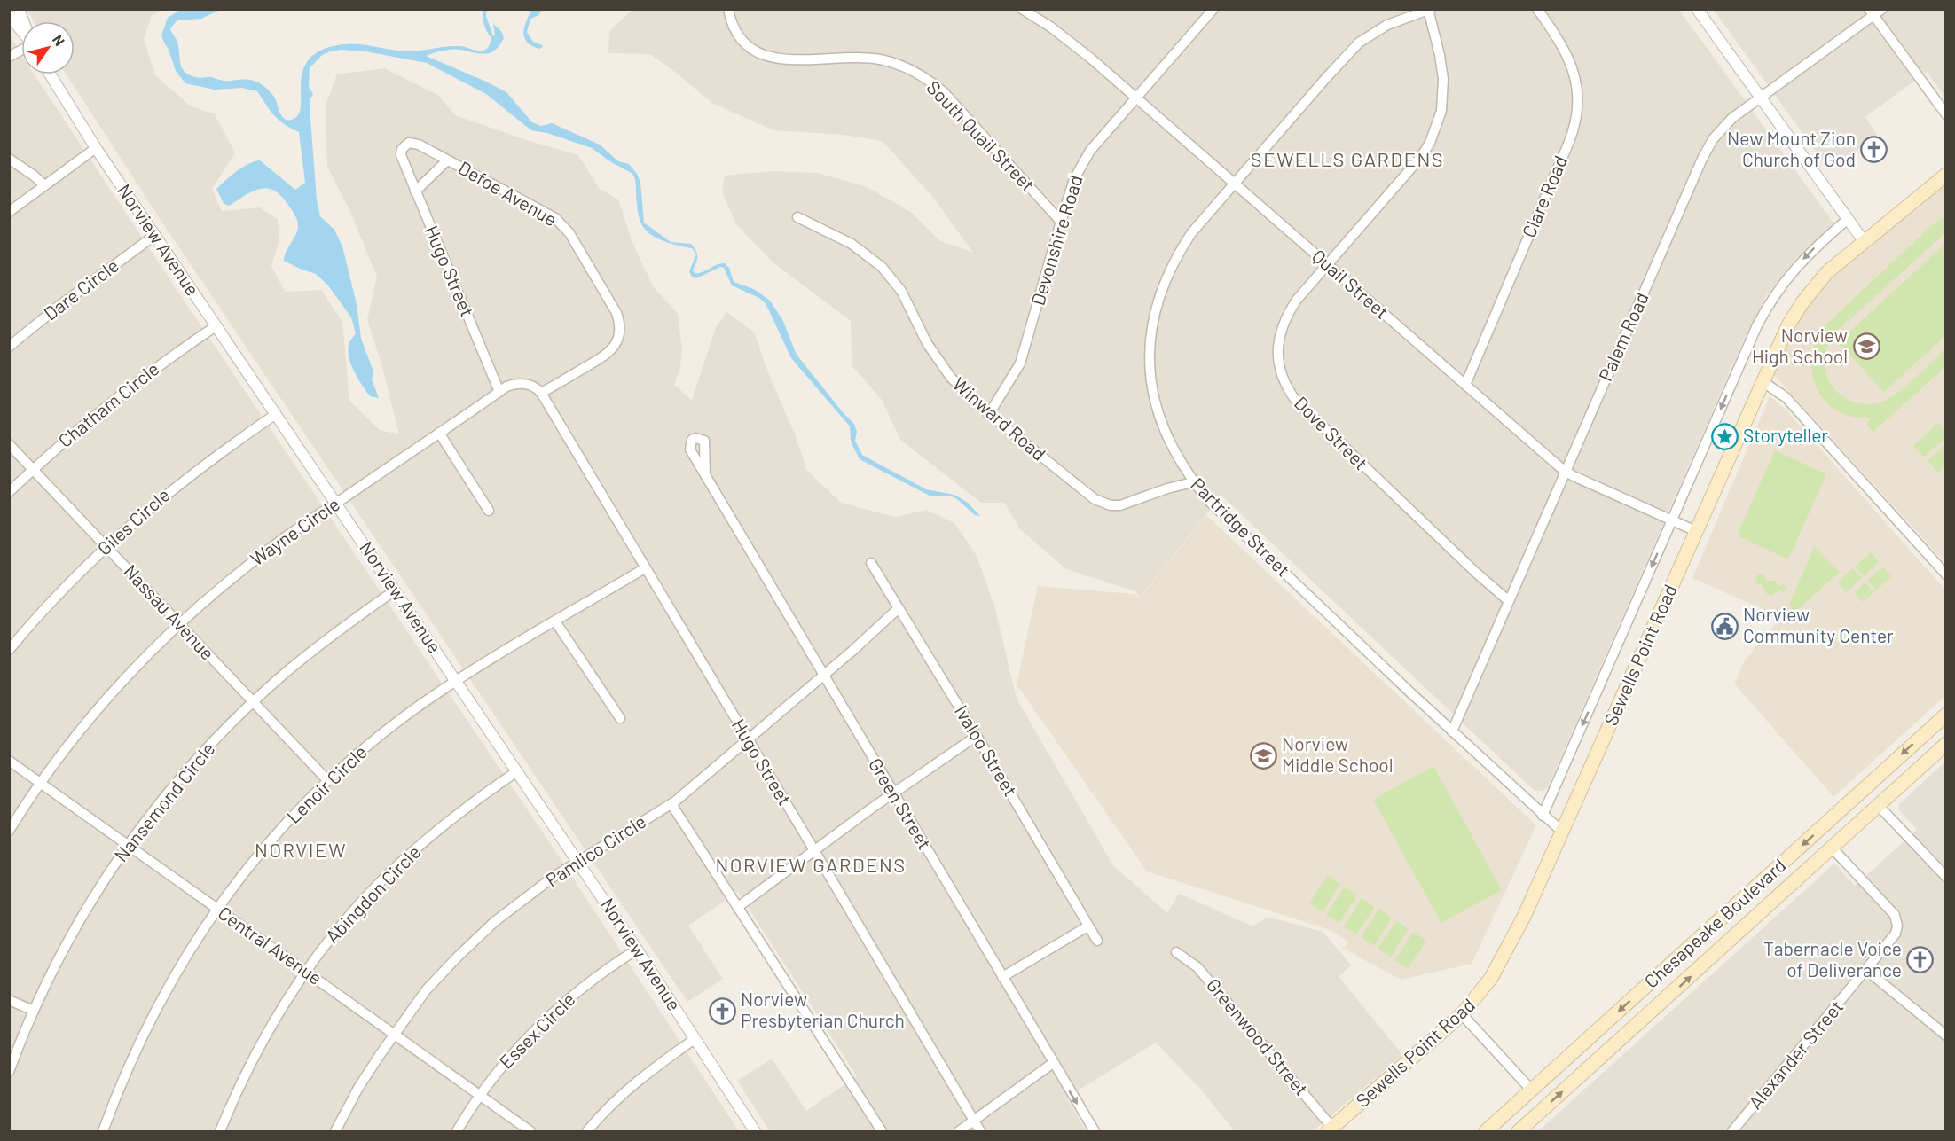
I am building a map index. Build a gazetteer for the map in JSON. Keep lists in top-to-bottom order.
{
  "streets": {
    "main road": ["Sewells Point Road", "Chesapeake Boulevard"],
    "street": [
      "South Quail Street",
      "Defoe Avenue",
      "Clare Road",
      "Norview Avenue",
      "Devonshire Road",
      "Hugo Street",
      "Quail Street",
      "Dare Circle",
      "Palem Road",
      "Chatham Circle",
      "Winward Road",
      "Dove Street",
      "Giles Circle",
      "Partridge Street",
      "Wayne Circle",
      "Nassau Avenue",
      "Ivaloo Street",
      "Lenoir Circle",
      "Nansemond Circle",
      "Green Street",
      "Pamlico Circle",
      "Abingdon Circle",
      "Central Avenue",
      "Essex Circle",
      "Greenwood Street",
      "Alexander Street"
    ]
  },
  "crossings": [
    ["South Quail Street", "Devonshire Road"],
    ["Defoe Avenue", "Hugo Street"],
    ["Defoe Avenue", "Wayne Circle"],
    ["Clare Road", "Quail Street"],
    ["Norview Avenue", "Dare Circle"],
    ["Norview Avenue", "Chatham Circle"],
    ["Norview Avenue", "Giles Circle"],
    ["Norview Avenue", "Wayne Circle"],
    ["Norview Avenue", "Lenoir Circle"],
    ["Norview Avenue", "Nansemond Circle"],
    ["Norview Avenue", "Pamlico Circle"],
    ["Norview Avenue", "Abingdon Circle"],
    ["Norview Avenue", "Essex Circle"],
    ["Devonshire Road", "Quail Street"],
    ["Devonshire Road", "Winward Road"],
    ["Hugo Street", "Wayne Circle"],
    ["Hugo Street", "Lenoir Circle"],
    ["Hugo Street", "Pamlico Circle"],
    ["Quail Street", "Palem Road"],
    ["Quail Street", "Dove Street"],
    ["Quail Street", "Partridge Street"],
    ["Quail Street", "Sewells Point Road"],
    ["Palem Road", "Dove Street"],
    ["Palem Road", "Partridge Street"],
    ["Chatham Circle", "Nassau Avenue"],
    ["Winward Road", "Partridge Street"],
    ["Dove Street", "Partridge Street"],
    ["Giles Circle", "Nassau Avenue"],
    ["Partridge Street", "Sewells Point Road"],
    ["Wayne Circle", "Nassau Avenue"],
    ["Wayne Circle", "Central Avenue"],
    ["Nassau Avenue", "Lenoir Circle"],
    ["Nassau Avenue", "Nansemond Circle"],
    ["Sewells Point Road", "Greenwood Street"],
    ["Ivaloo Street", "Pamlico Circle"],
    ["Lenoir Circle", "Central Avenue"],
    ["Nansemond Circle", "Central Avenue"],
    ["Green Street", "Pamlico Circle"],
    ["Pamlico Circle", "Central Avenue"],
    ["Abingdon Circle", "Central Avenue"],
    ["Chesapeake Boulevard", "Alexander Street"],
    ["Central Avenue", "Essex Circle"]
  ],
  "one_way": ["Sewells Point Road"],
  "districts": ["SEWELLS GARDENS", "NORVIEW", "NORVIEW GARDENS"],
  "places": {
    "church": ["New Mount Zion Church of God", "Tabernacle Voice of Deliverance", "Norview Presbyterian Church"],
    "school or university": ["Norview High School", "Norview Middle School"],
    "place": ["Storyteller"],
    "public building": ["Norview Community Center"]
  },
  "north": "top right"
}
